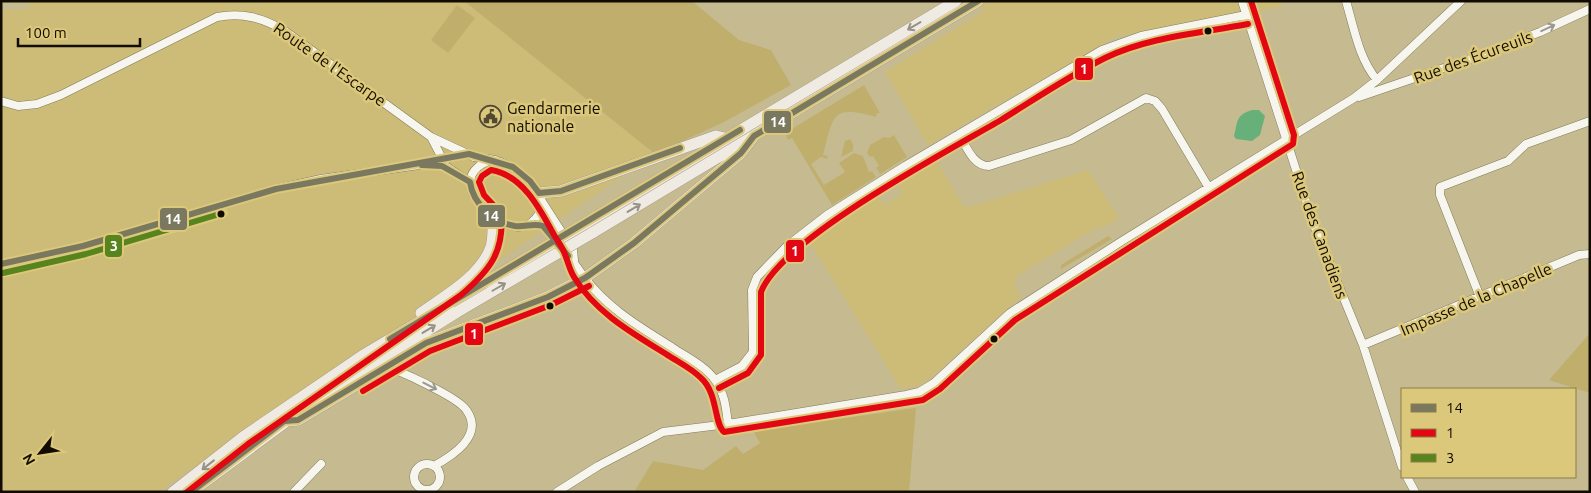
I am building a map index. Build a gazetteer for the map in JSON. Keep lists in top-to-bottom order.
{
  "streets": {
    "street": [
      "Rue des Écureuils",
      "Route de l'Escarpe",
      "Rue des Canadiens",
      "Impasse de la Chapelle"
    ]
  },
  "crossings": [
    ["Rue des Canadiens", "Impasse de la Chapelle"]
  ],
  "places": {
    "public building": ["Gendarmerie nationale"]
  },
  "lines": ["transit line 14", "transit line 1", "transit line 3"],
  "legend": ["14", "1", "3"],
  "scale_bar": "100 m",
  "north": "bottom left"
}
